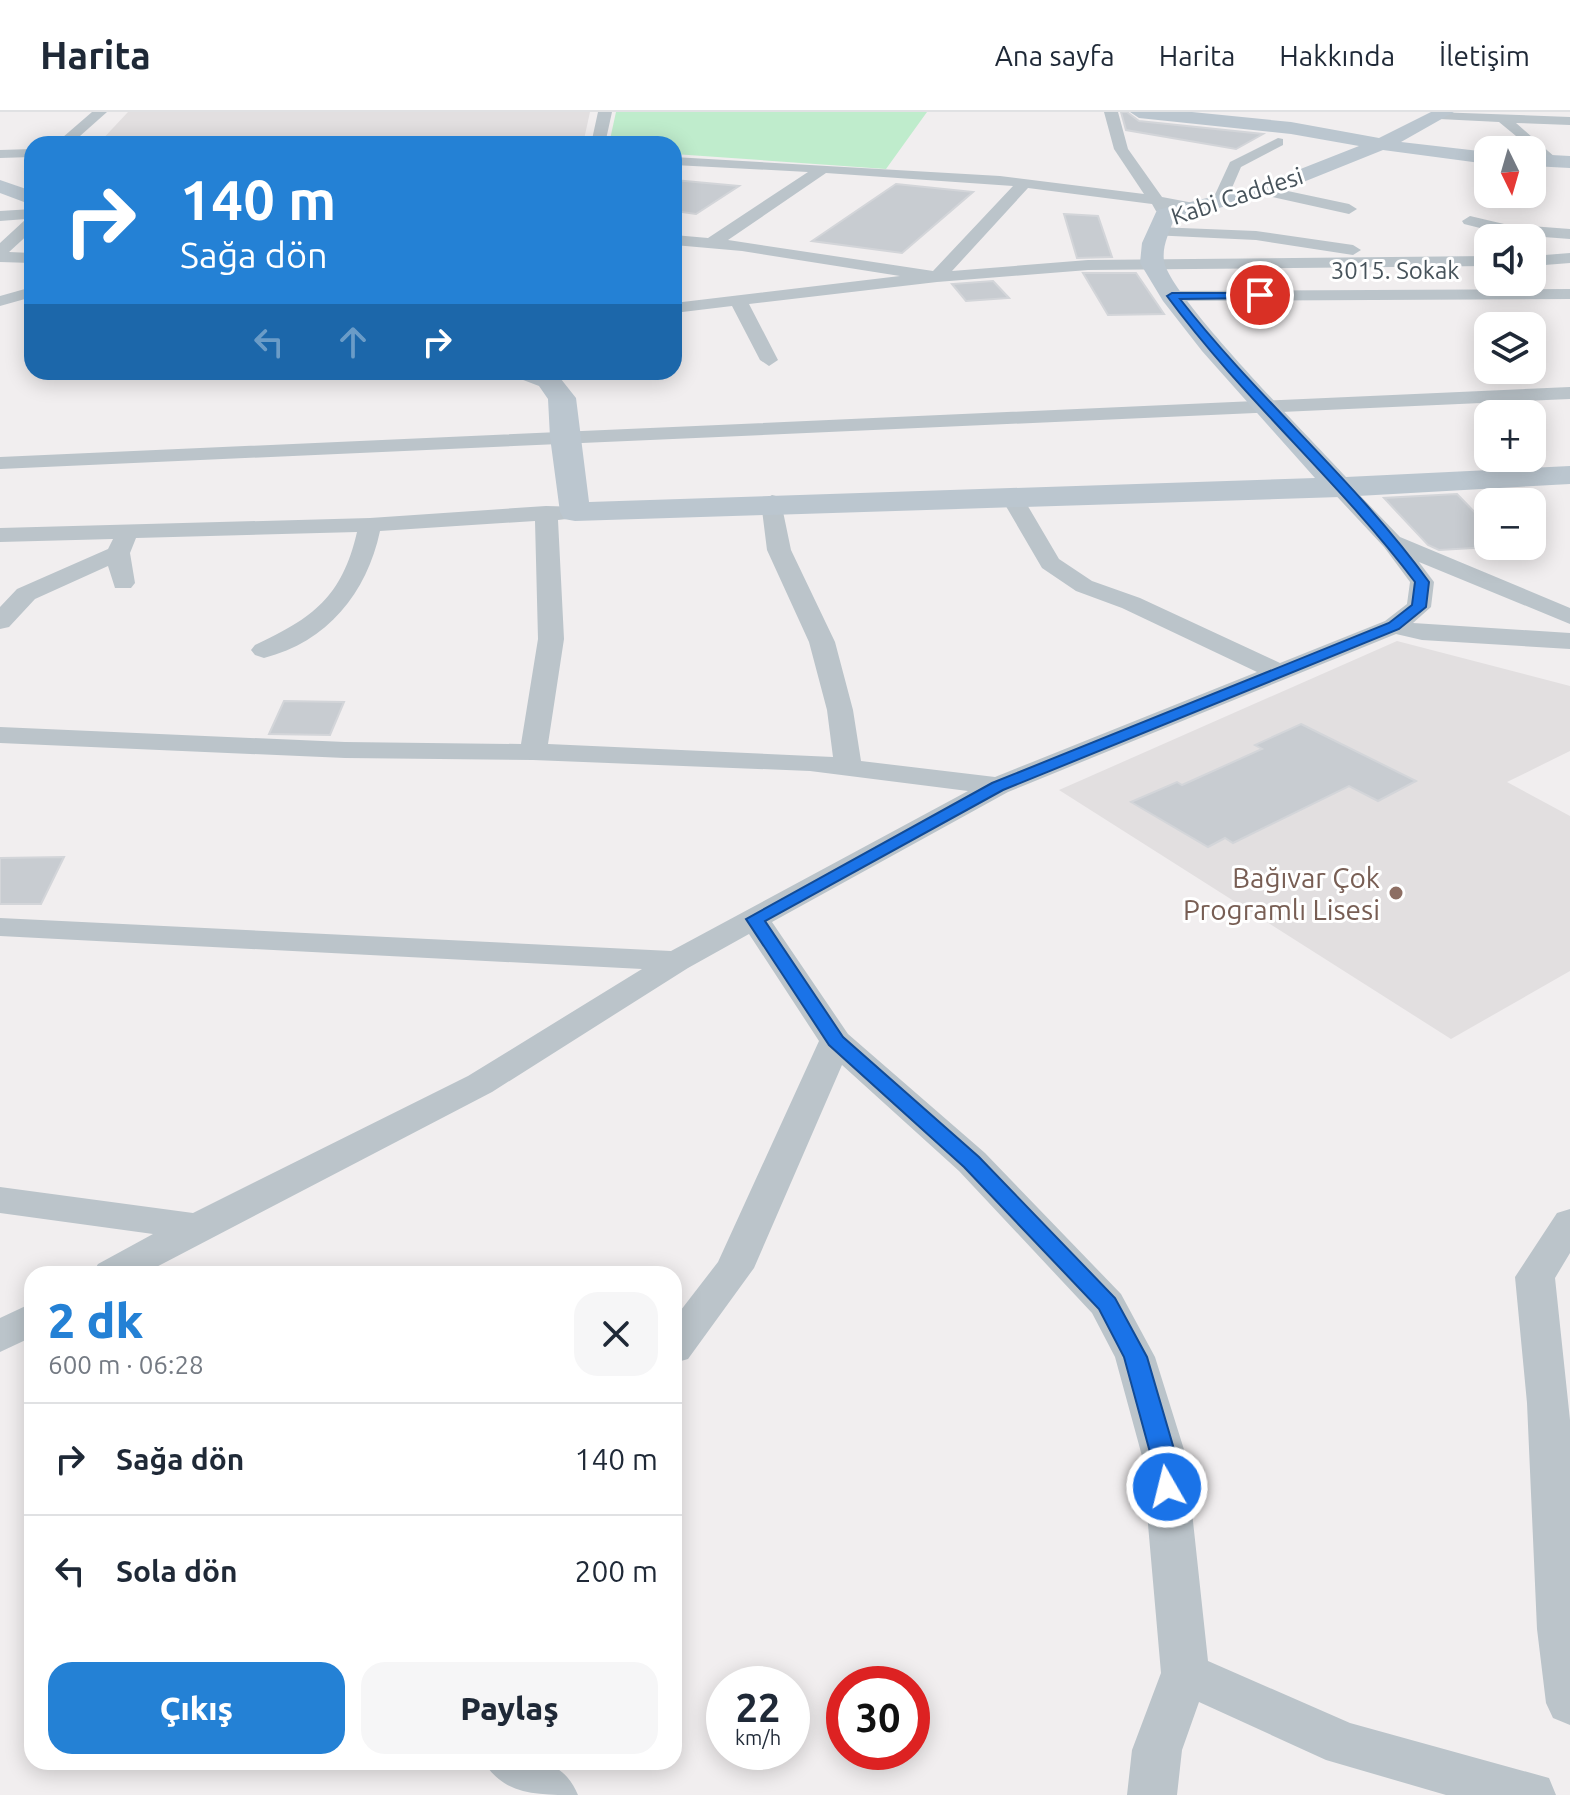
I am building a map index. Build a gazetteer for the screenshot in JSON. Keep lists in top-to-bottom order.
{
  "streets": {
    "street": ["Kabi Caddesi", "3015. Sokak"]
  },
  "crossings": [
    ["Kabi Caddesi", "3015. Sokak"]
  ],
  "places": ["Bağıvar Çok Programlı Lisesi"],
  "north": "bottom",
  "page": {
    "header": "Harita",
    "nav": [
      "Ana sayfa",
      "Harita",
      "Hakkında",
      "İletişim"
    ],
    "map_buttons": ["+", "−"],
    "turn": ["140 m", "Sağa dön"],
    "heading": ["2 dk", "600 m · 06:28"],
    "list": [
      {
        "name": "Sağa dön",
        "value": "140 m"
      },
      {
        "name": "Sola dön",
        "value": "200 m"
      }
    ],
    "buttons": ["Çıkış", "Paylaş"],
    "speed": "22 km/h",
    "limit": "30"
  }
}
